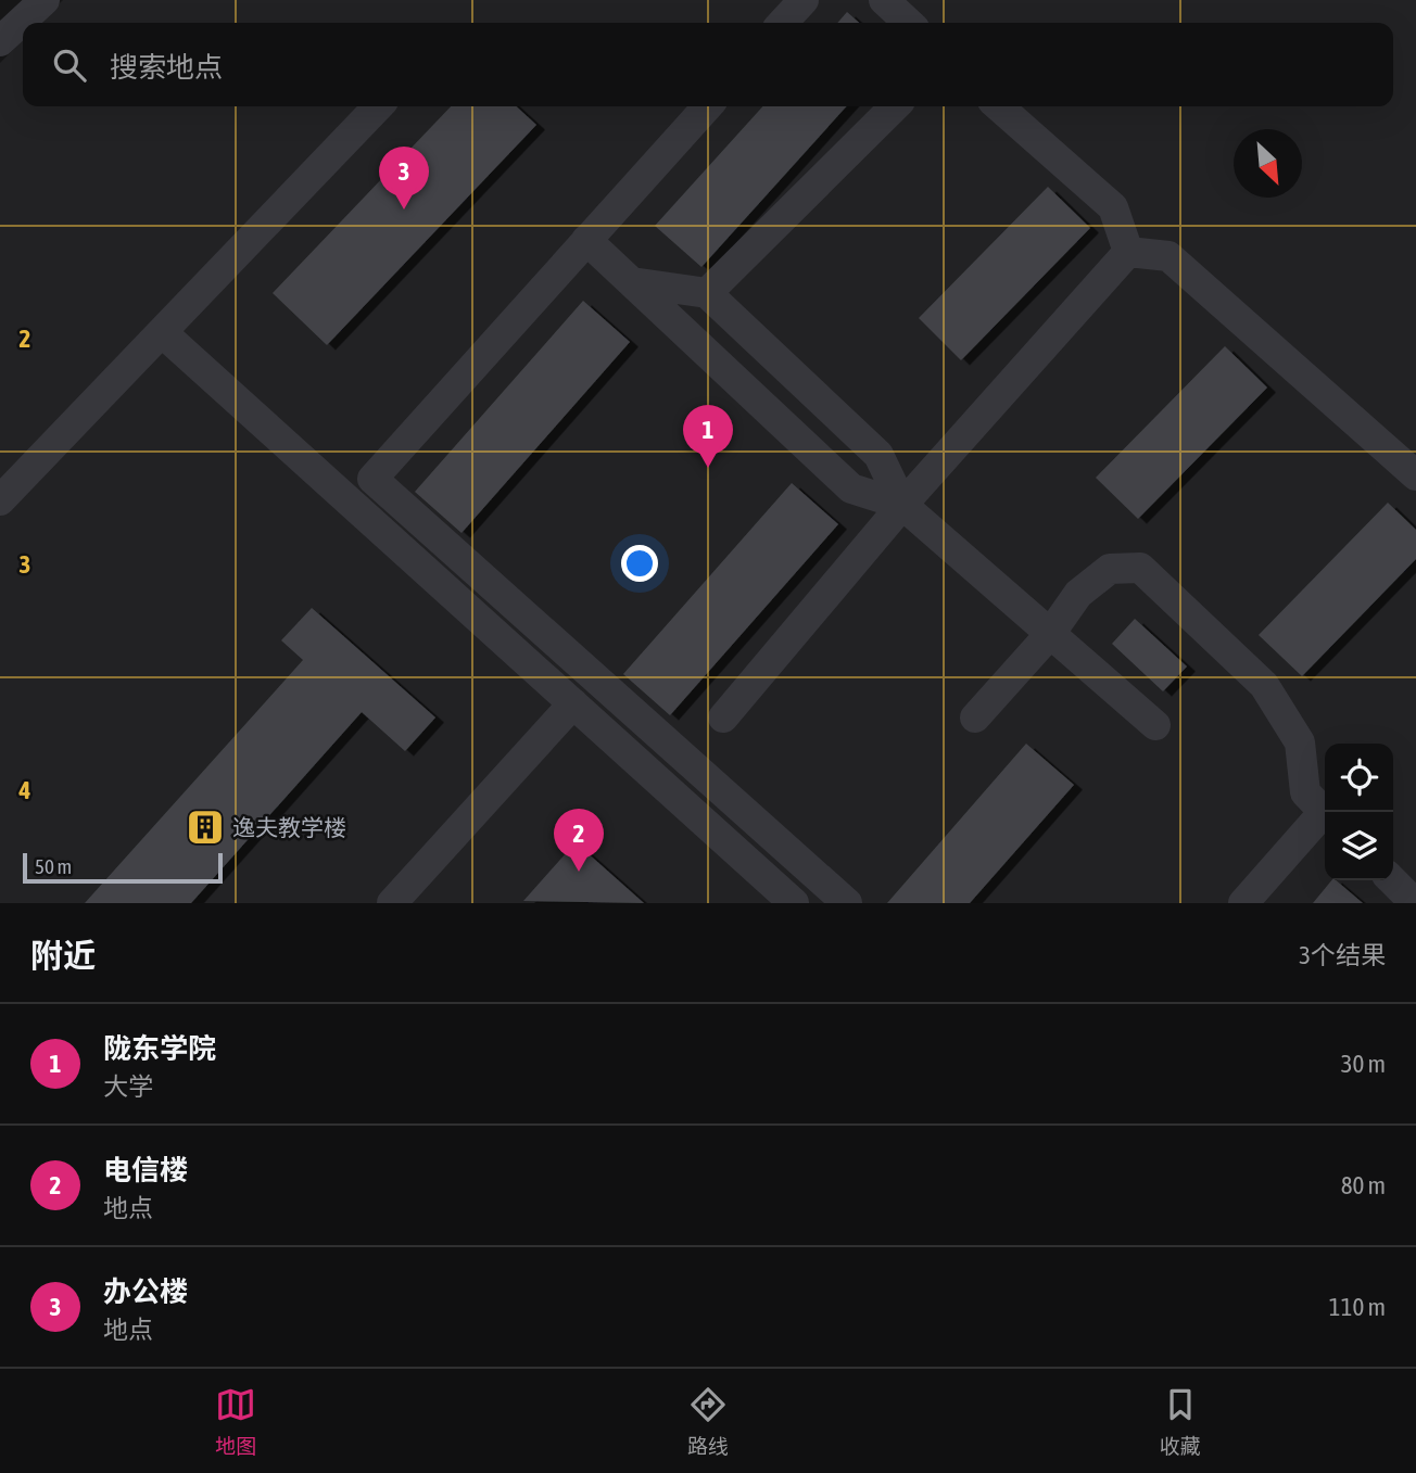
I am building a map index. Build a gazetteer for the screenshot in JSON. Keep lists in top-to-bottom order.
{
  "places": {
    "building": ["逸夫教学楼"]
  },
  "scale_bar": "50 m",
  "north": "bottom right",
  "page": {
    "search": "搜索地点",
    "pins": ["3", "1", "2"],
    "scale": "50 m",
    "heading": ["附近", "3个结果"],
    "list": [
      {
        "mark": "1",
        "name": "陇东学院",
        "note": "大学",
        "value": "30 m"
      },
      {
        "mark": "2",
        "name": "电信楼",
        "note": "地点",
        "value": "80 m"
      },
      {
        "mark": "3",
        "name": "办公楼",
        "note": "地点",
        "value": "110 m"
      }
    ],
    "nav": ["地图", "路线", "收藏"]
  },
  "grid": {
    "rows": ["2", "3", "4"]
  }
}
